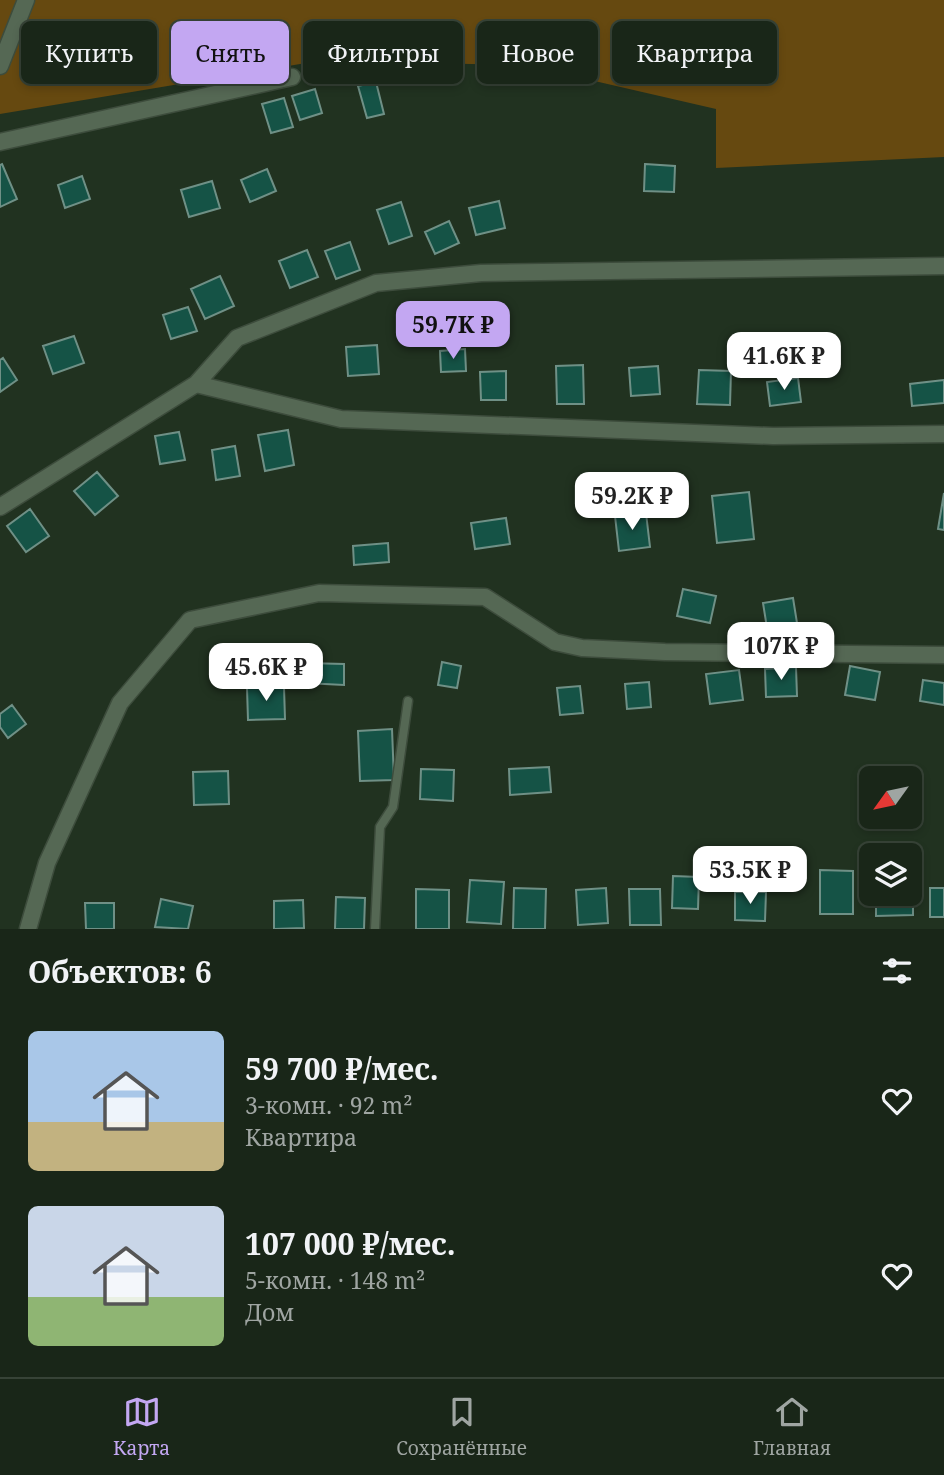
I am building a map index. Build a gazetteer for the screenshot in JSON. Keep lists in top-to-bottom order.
{
  "north": "bottom left",
  "page": {
    "chip": [
      "Купить",
      "Снять",
      "Фильтры",
      "Новое",
      "Квартира"
    ],
    "price": [
      "59.7K ₽",
      "41.6K ₽",
      "59.2K ₽",
      "107K ₽",
      "45.6K ₽",
      "53.5K ₽"
    ],
    "heading": "Объектов: 6",
    "list": [
      {
        "name": "59 700 ₽/мес.",
        "note": "3-комн. · 92 m² · Квартира"
      },
      {
        "name": "107 000 ₽/мес.",
        "note": "5-комн. · 148 m² · Дом"
      }
    ],
    "tabs": ["Карта", "Сохранённые", "Главная"]
  }
}
